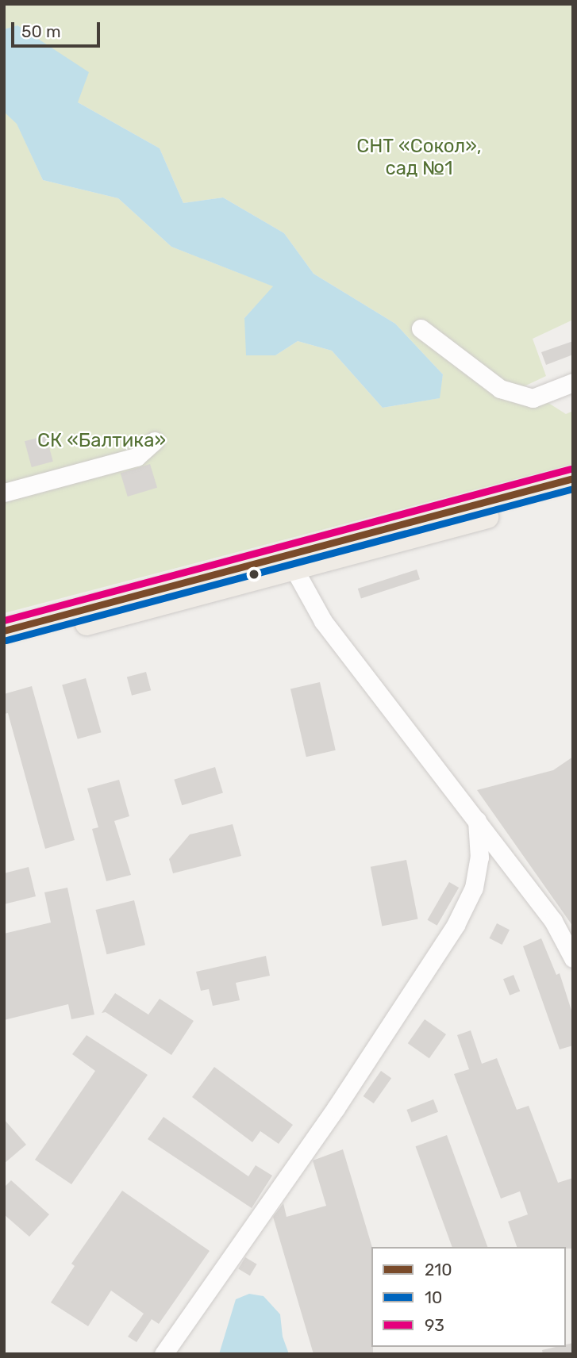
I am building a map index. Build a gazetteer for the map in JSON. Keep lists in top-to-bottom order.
{
  "parks": ["СНТ «Сокол», сад №1", "СК «Балтика»"],
  "lines": ["transit line 93", "transit line 210", "transit line 10"],
  "legend": ["210", "10", "93"],
  "scale_bar": "50 m"
}
